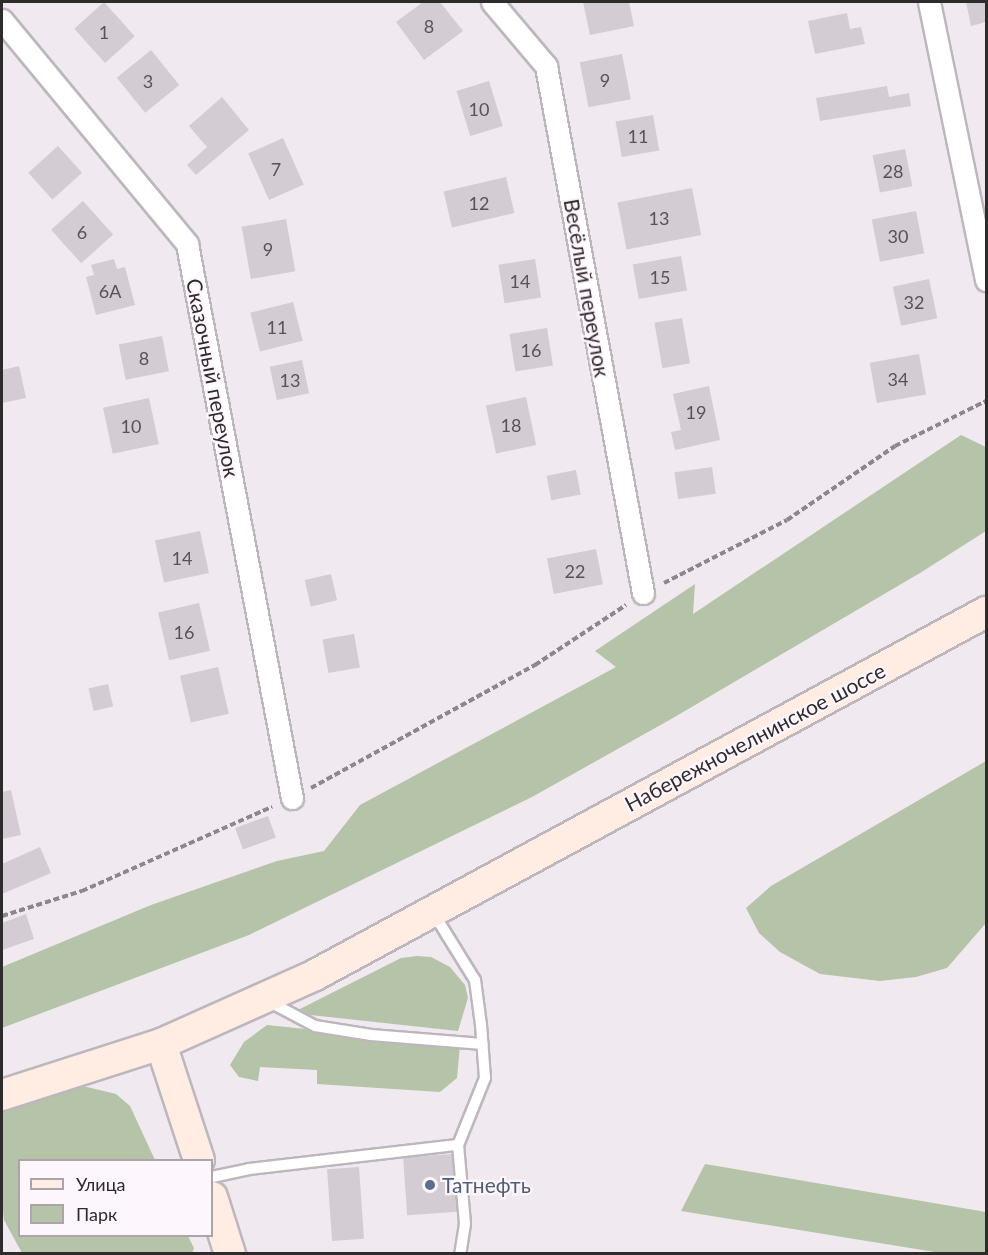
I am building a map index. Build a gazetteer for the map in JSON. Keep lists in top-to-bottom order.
{
  "streets": {
    "main road": ["Набережночелнинское шоссе"],
    "street": ["Весёлый переулок", "Сказочный переулок"]
  },
  "places": ["Татнефть"],
  "house_numbers": [
    "8",
    "1",
    "9",
    "3",
    "10",
    "11",
    "7",
    "28",
    "12",
    "13",
    "6",
    "30",
    "9",
    "15",
    "14",
    "6А",
    "32",
    "11",
    "16",
    "8",
    "34",
    "13",
    "19",
    "18",
    "10",
    "14",
    "22",
    "16"
  ],
  "legend": ["Улица", "Парк"]
}
